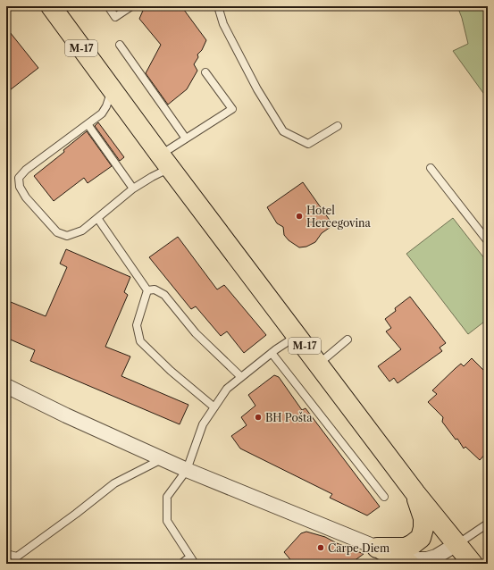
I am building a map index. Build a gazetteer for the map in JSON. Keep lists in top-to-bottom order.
{
  "streets": {
    "main road": ["M-17"]
  },
  "places": ["Hotel Hercegovina", "BH Pošta", "Carpe Diem"]
}
